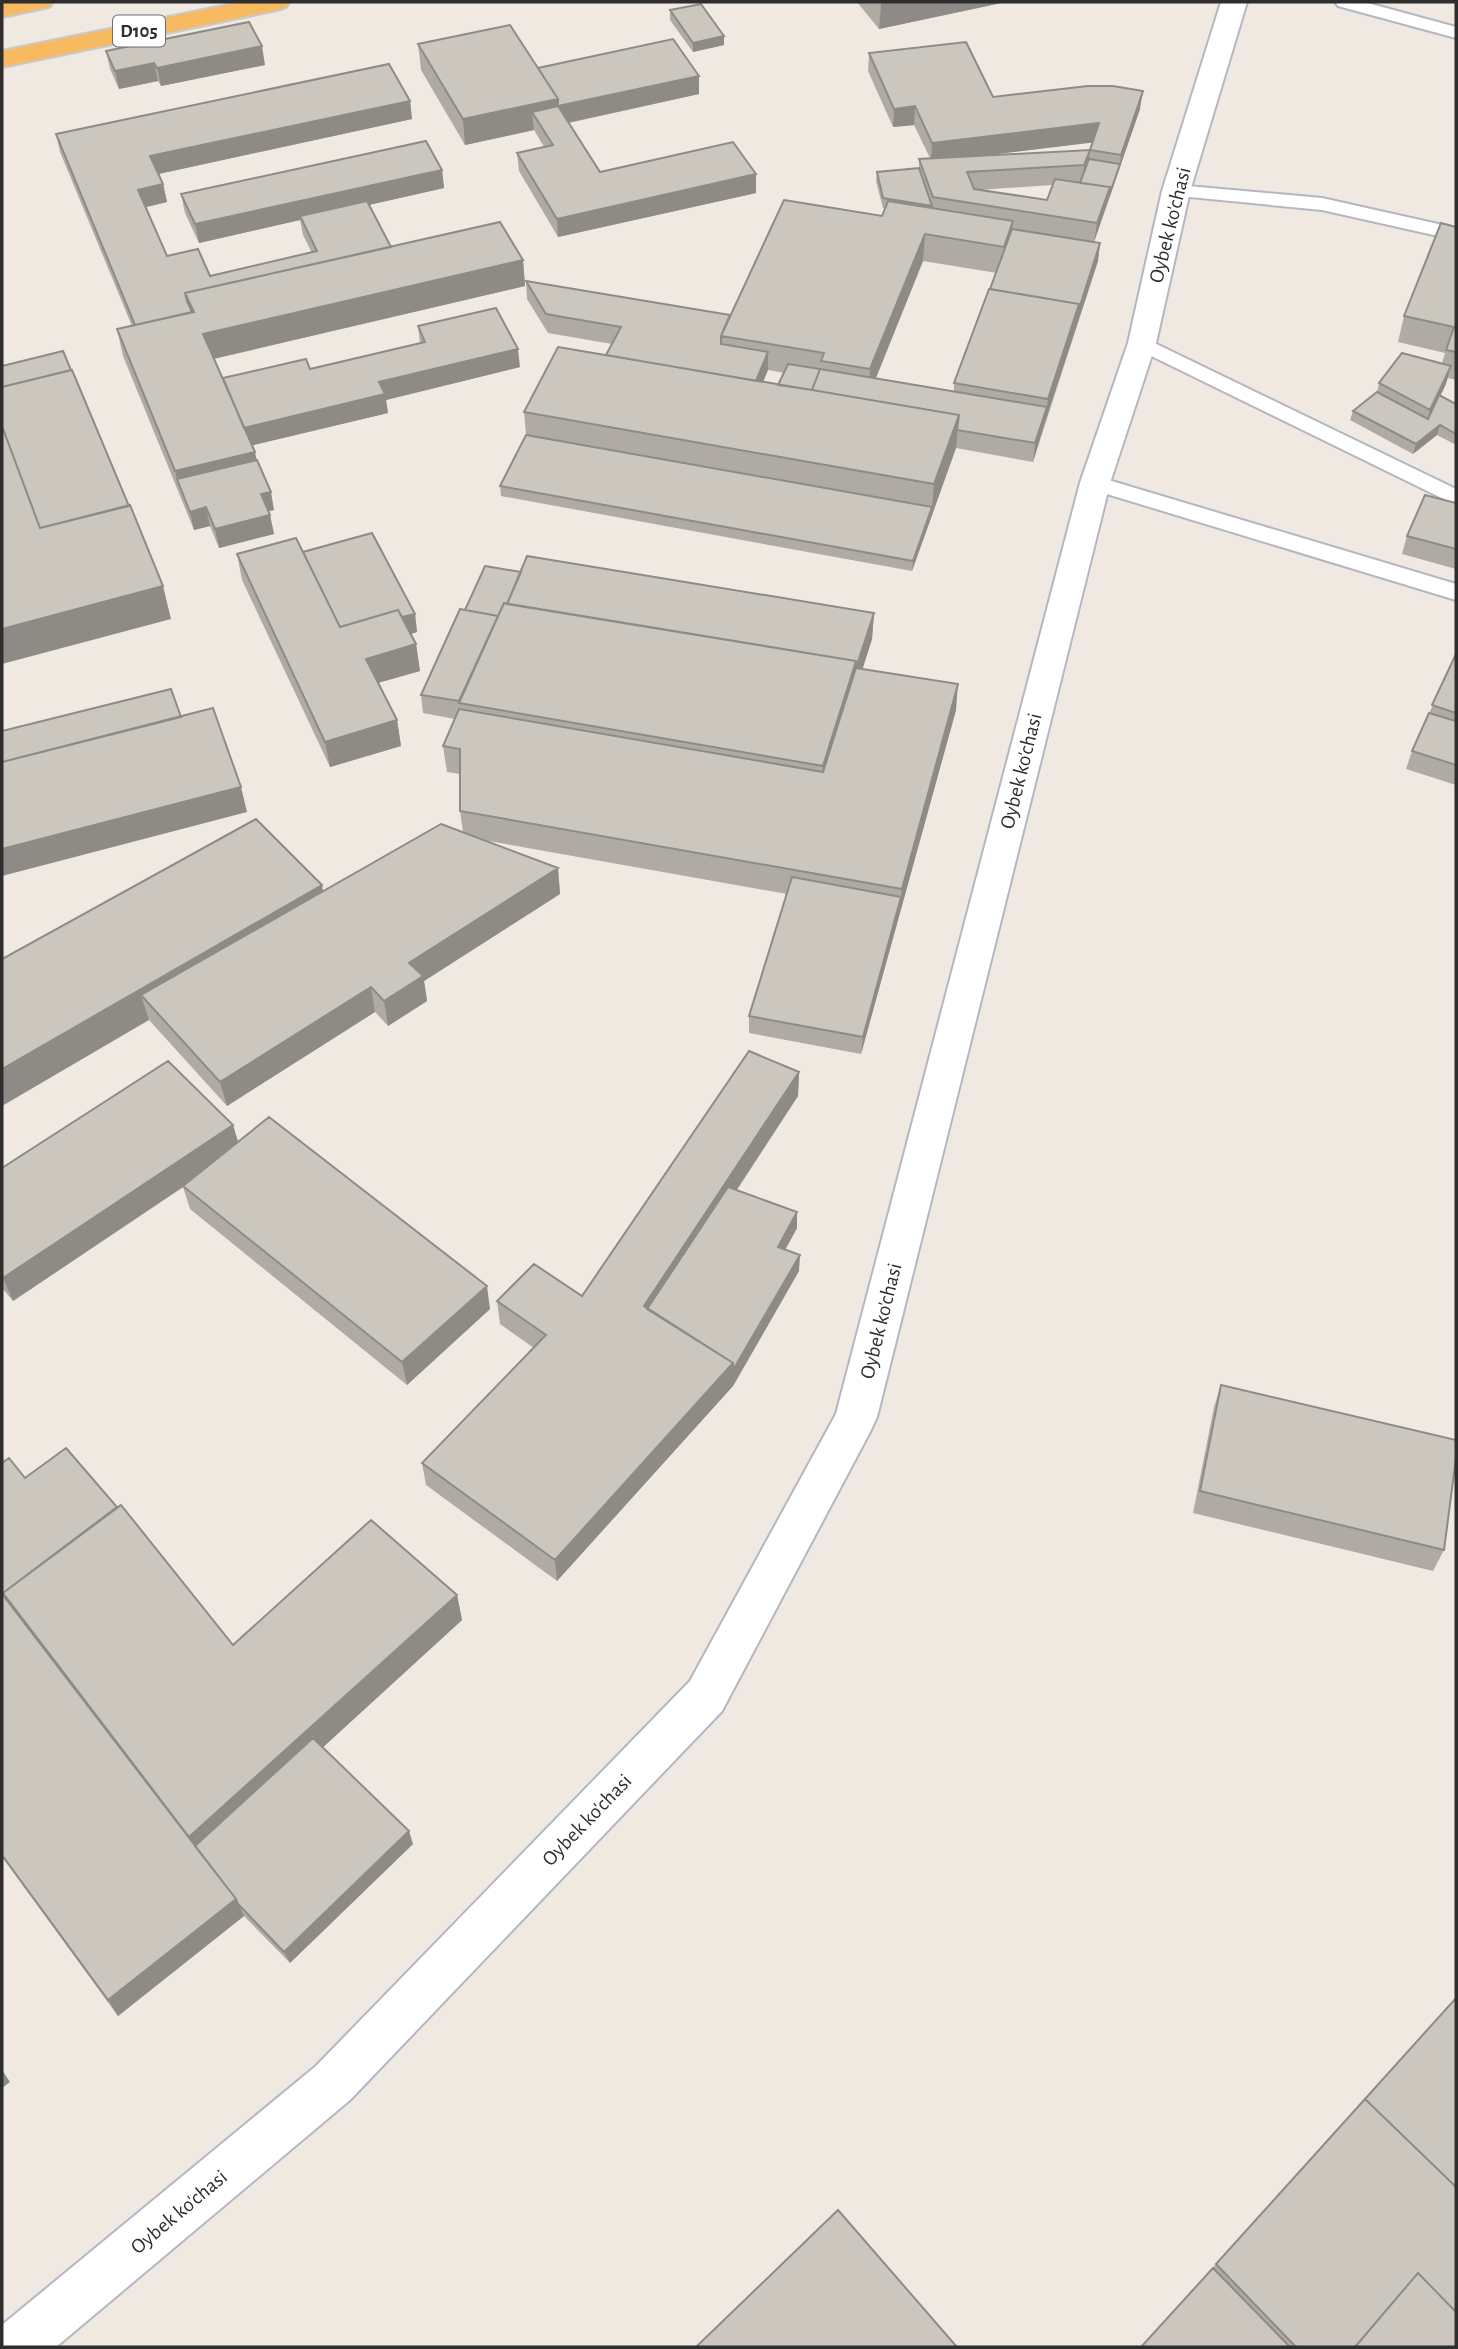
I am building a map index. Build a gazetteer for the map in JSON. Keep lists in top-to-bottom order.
{
  "streets": {
    "highway": ["D105"],
    "street": ["Oybek ko'chasi"]
  }
}
